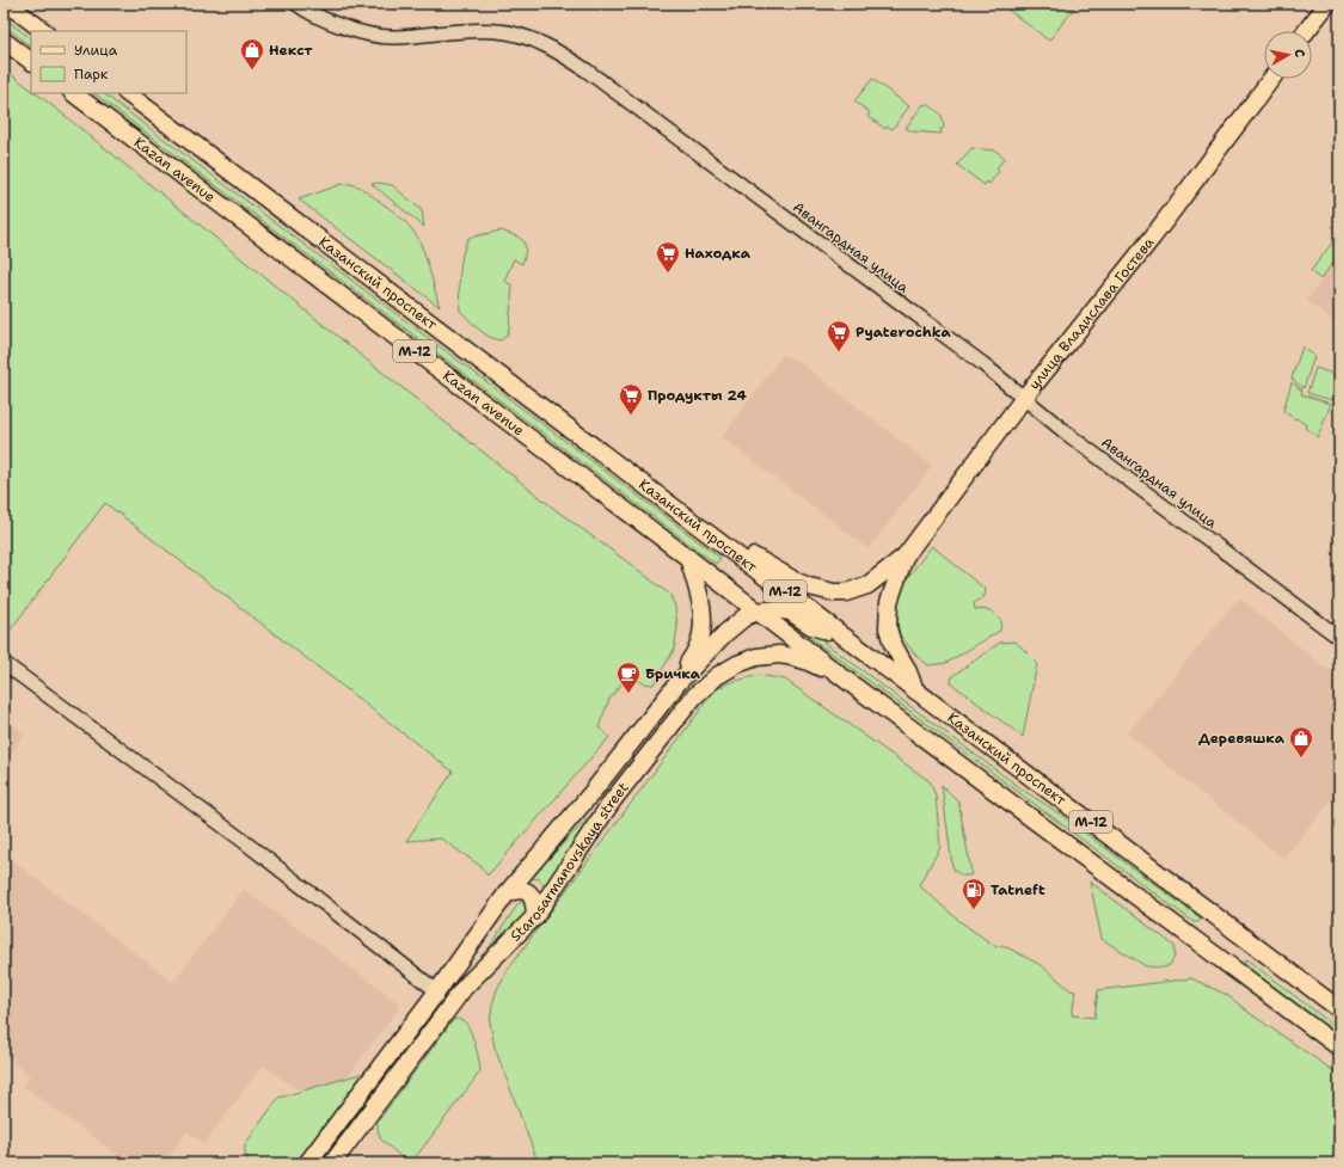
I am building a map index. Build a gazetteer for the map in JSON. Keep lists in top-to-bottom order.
{
  "streets": {
    "main road": [
      "Kazan avenue",
      "Казанский проспект",
      "улица Владислава Гостева",
      "М-12",
      "Starosarmanovskaya street"
    ],
    "street": ["Авангардная улица"]
  },
  "crossings": [
    ["Kazan avenue", "М-12"],
    ["Авангардная улица", "улица Владислава Гостева"],
    ["Казанский проспект", "улица Владислава Гостева"],
    ["М-12", "Starosarmanovskaya street"]
  ],
  "places": {
    "shop": ["Некст", "Деревяшка"],
    "supermarket": ["Находка", "Pyaterochka", "Продукты 24"],
    "cafe": ["Бричка"],
    "fuel station": ["Tatneft"]
  },
  "legend": ["Улица", "Парк"],
  "north": "right"
}
